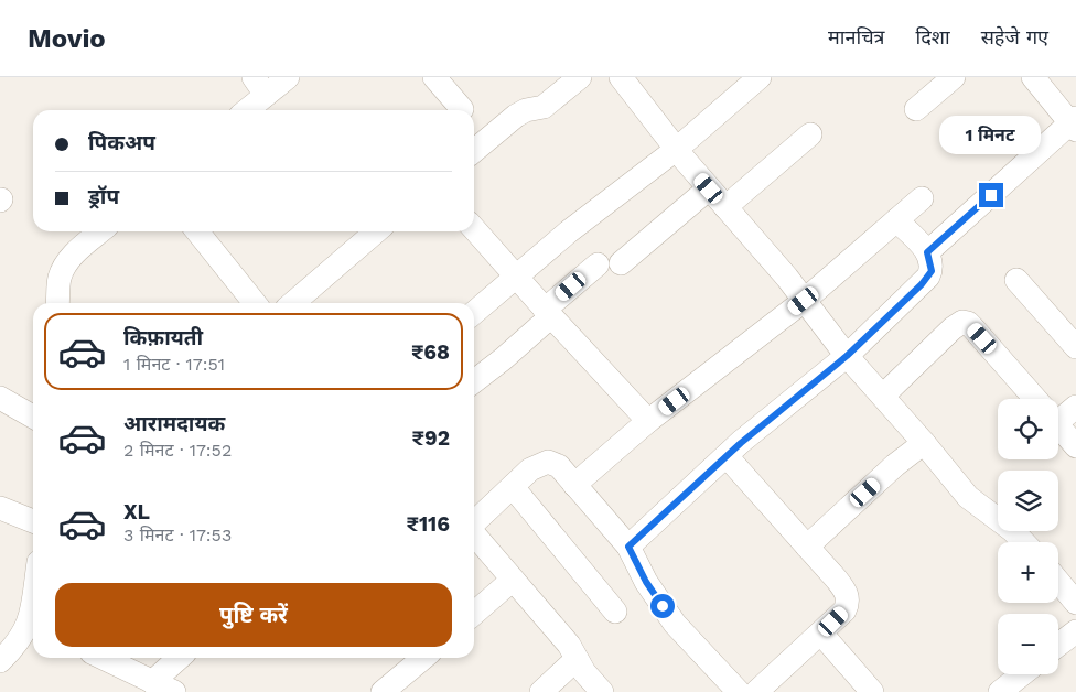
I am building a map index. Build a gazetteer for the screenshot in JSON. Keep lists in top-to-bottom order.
{
  "page": {
    "header": "Movio",
    "nav": ["मानचित्र", "दिशा", "सहेजे गए"],
    "banner": ["पिकअप", "ड्रॉप"],
    "bubble": "1 मिनट",
    "list": [
      {
        "name": "किफ़ायती",
        "note": "1 मिनट · 17:51",
        "value": "₹68"
      },
      {
        "name": "आरामदायक",
        "note": "2 मिनट · 17:52",
        "value": "₹92"
      },
      {
        "name": "XL",
        "note": "3 मिनट · 17:53",
        "value": "₹116"
      }
    ],
    "map_buttons": ["+", "−"],
    "buttons": "पुष्टि करें"
  }
}
